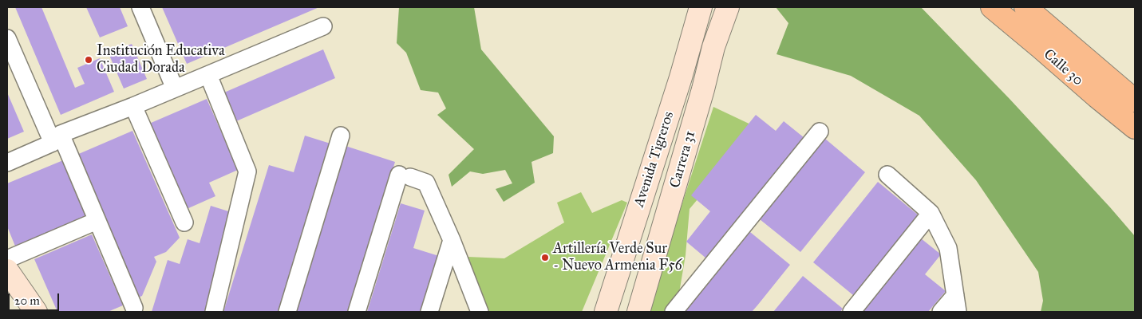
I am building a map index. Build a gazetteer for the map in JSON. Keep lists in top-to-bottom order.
{
  "streets": {
    "main road": ["Calle 30", "Avenida Tigreros", "Carrera 31"]
  },
  "places": ["Institución Educativa Ciudad Dorada", "Artillería Verde Sur - Nuevo Armenia F56"],
  "scale_bar": "20 m"
}
